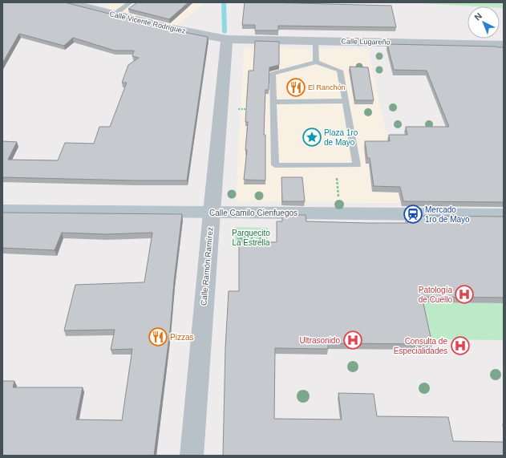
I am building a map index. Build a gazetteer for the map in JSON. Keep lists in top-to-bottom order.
{
  "streets": {
    "main road": ["Calle Camilo Cienfuegos"],
    "street": ["Calle Vicente Rodríguez", "Calle Lugareño", "Calle Ramón Ramírez"]
  },
  "crossings": [
    ["Calle Vicente Rodríguez", "Calle Lugareño"],
    ["Calle Vicente Rodríguez", "Calle Ramón Ramírez"],
    ["Calle Lugareño", "Calle Ramón Ramírez"],
    ["Calle Camilo Cienfuegos", "Calle Ramón Ramírez"]
  ],
  "parks": ["Parquecito La Estrella"],
  "places": {
    "restaurant": ["El Ranchón", "Pizzas"],
    "place": ["Plaza 1ro de Mayo"],
    "station": ["Mercado 1ro de Mayo"],
    "hospital": ["Patología de Cuello", "Ultrasonido", "Consulta de Especialidades"]
  },
  "north": "top left"
}
